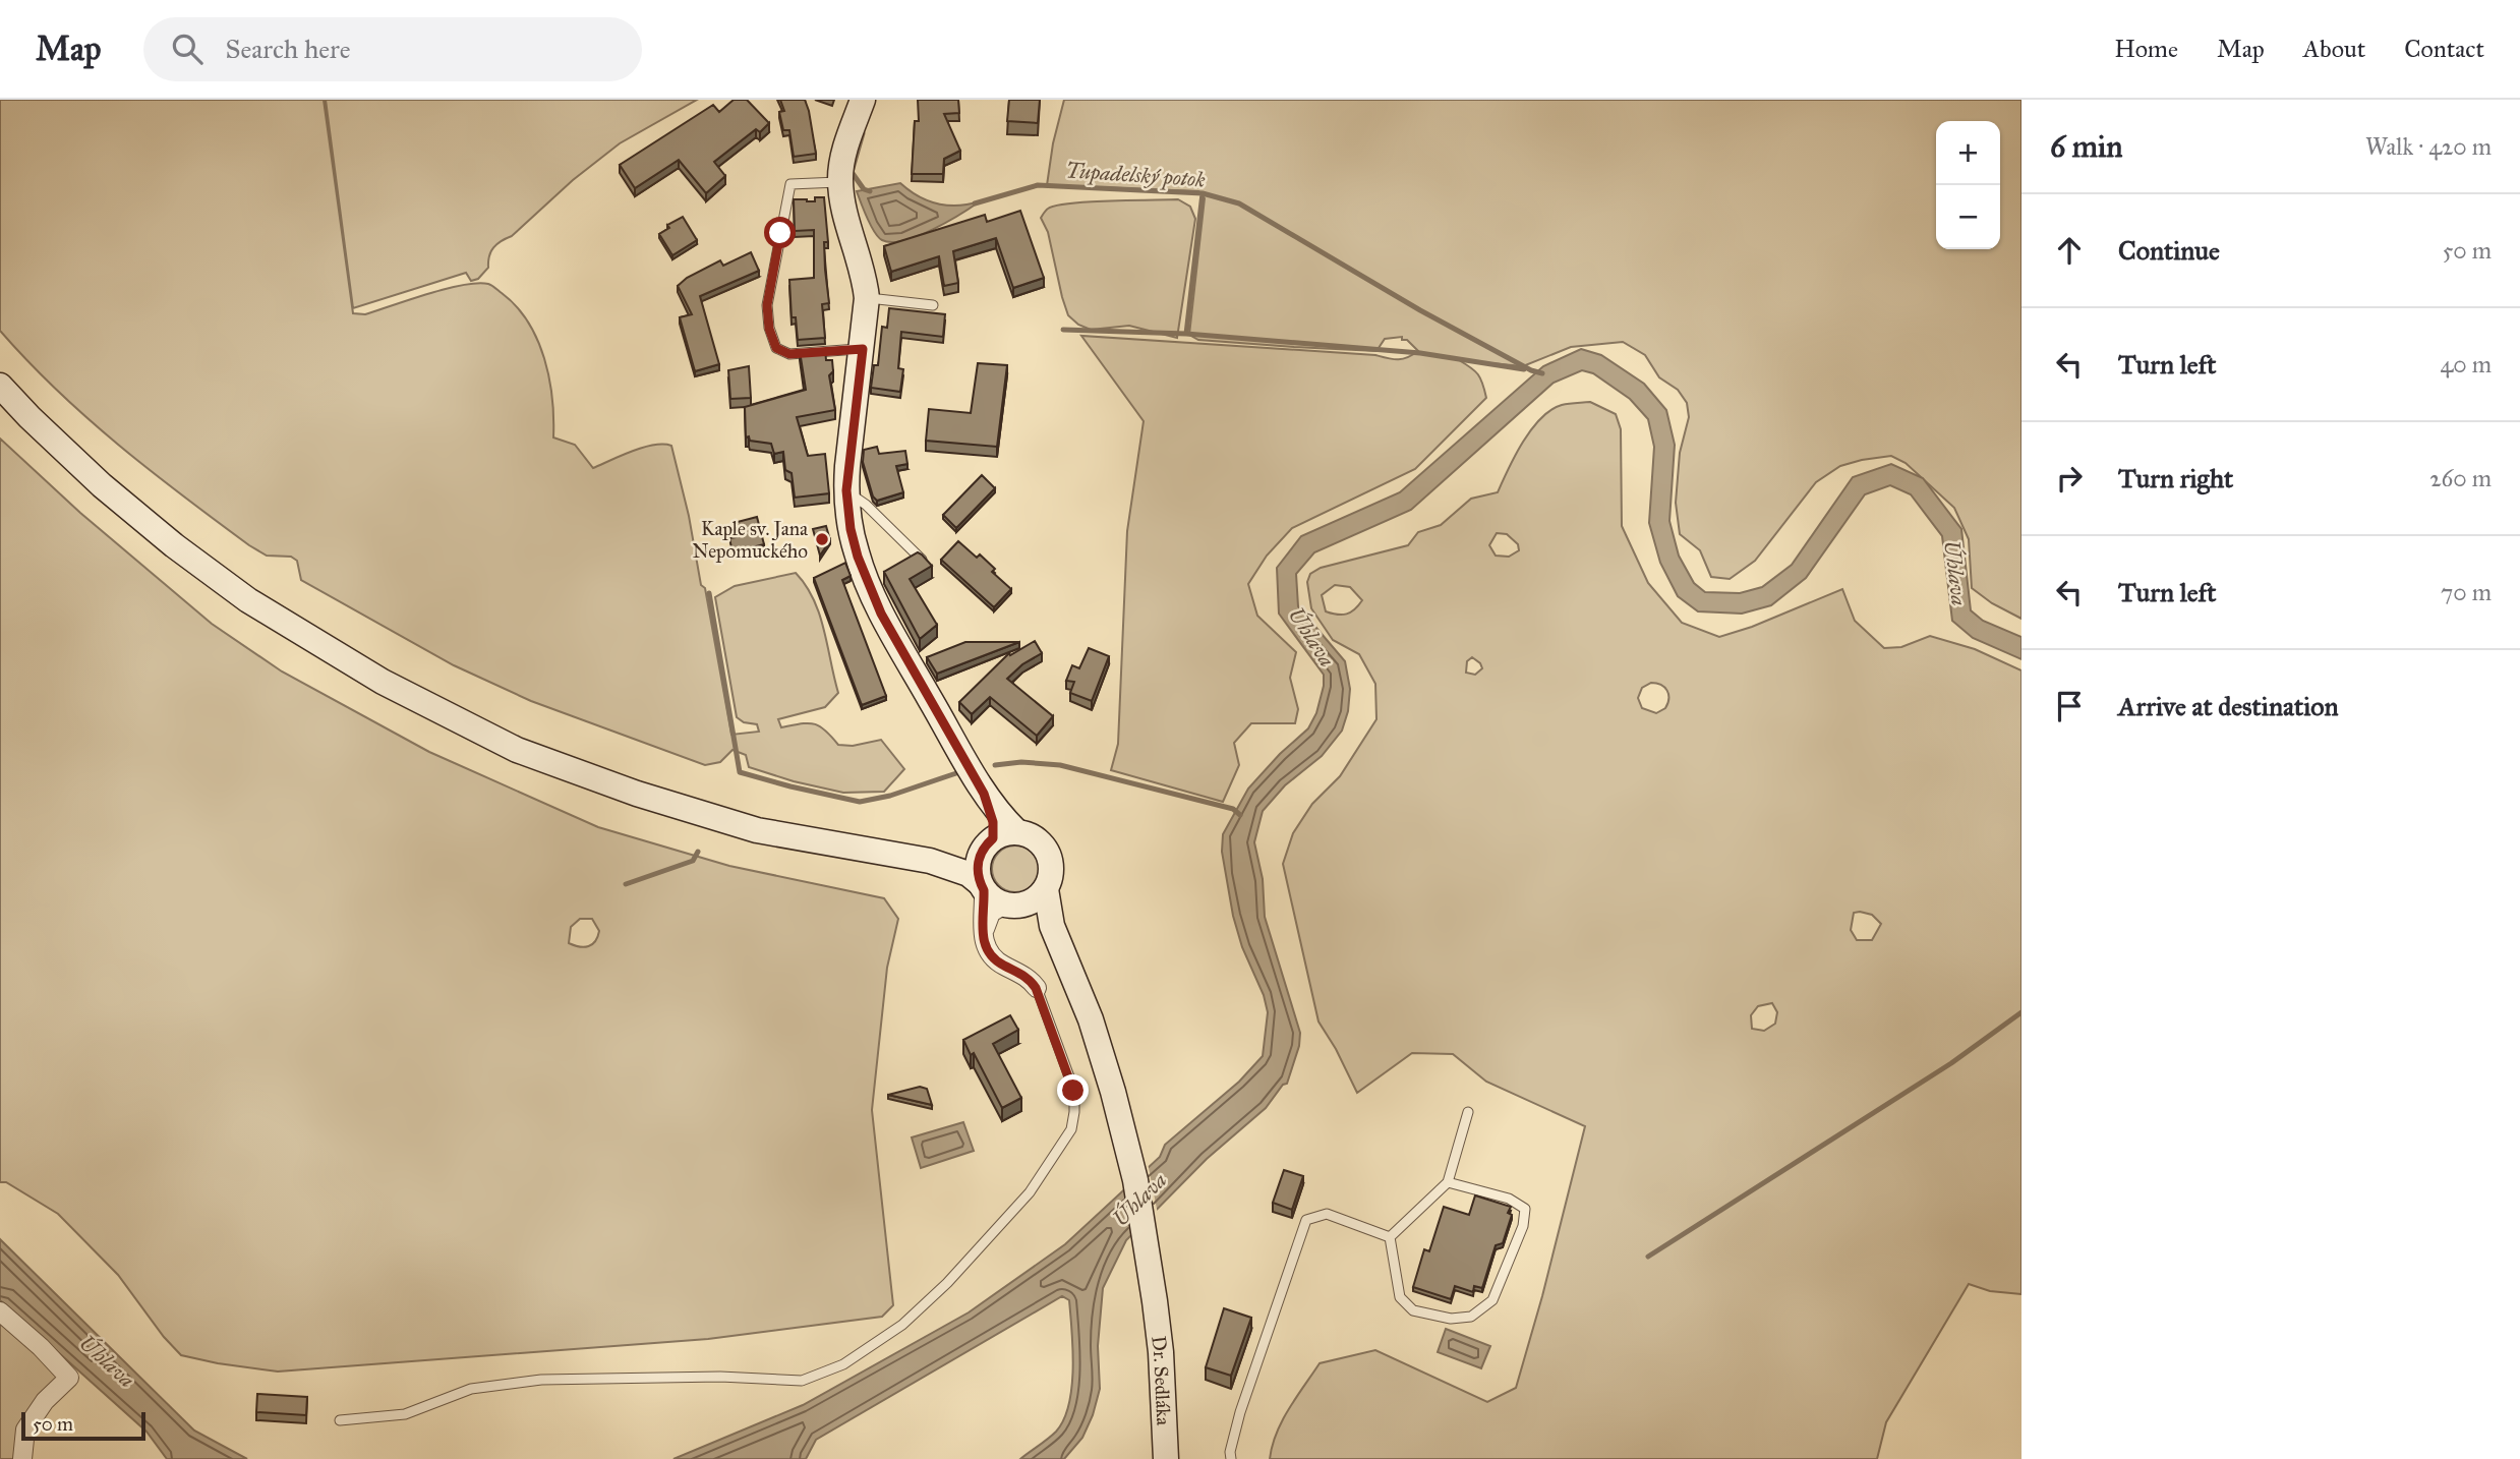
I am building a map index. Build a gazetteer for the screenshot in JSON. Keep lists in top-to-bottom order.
{
  "streets": {
    "main road": ["Dr. Sedláka"]
  },
  "water": ["Tupadelský potok", "Úhlava"],
  "places": ["Kaple sv. Jana Nepomuckého"],
  "scale_bar": "50 m",
  "page": {
    "header": "Map",
    "search": "Search here",
    "nav": [
      "Home",
      "Map",
      "About",
      "Contact"
    ],
    "heading": ["6 min", "Walk · 420 m"],
    "map_buttons": ["+", "−"],
    "list": [
      ["Continue", "50 m"],
      ["Turn left", "40 m"],
      ["Turn right", "260 m"],
      ["Turn left", "70 m"],
      "Arrive at destination"
    ],
    "scale": "50 m"
  }
}
